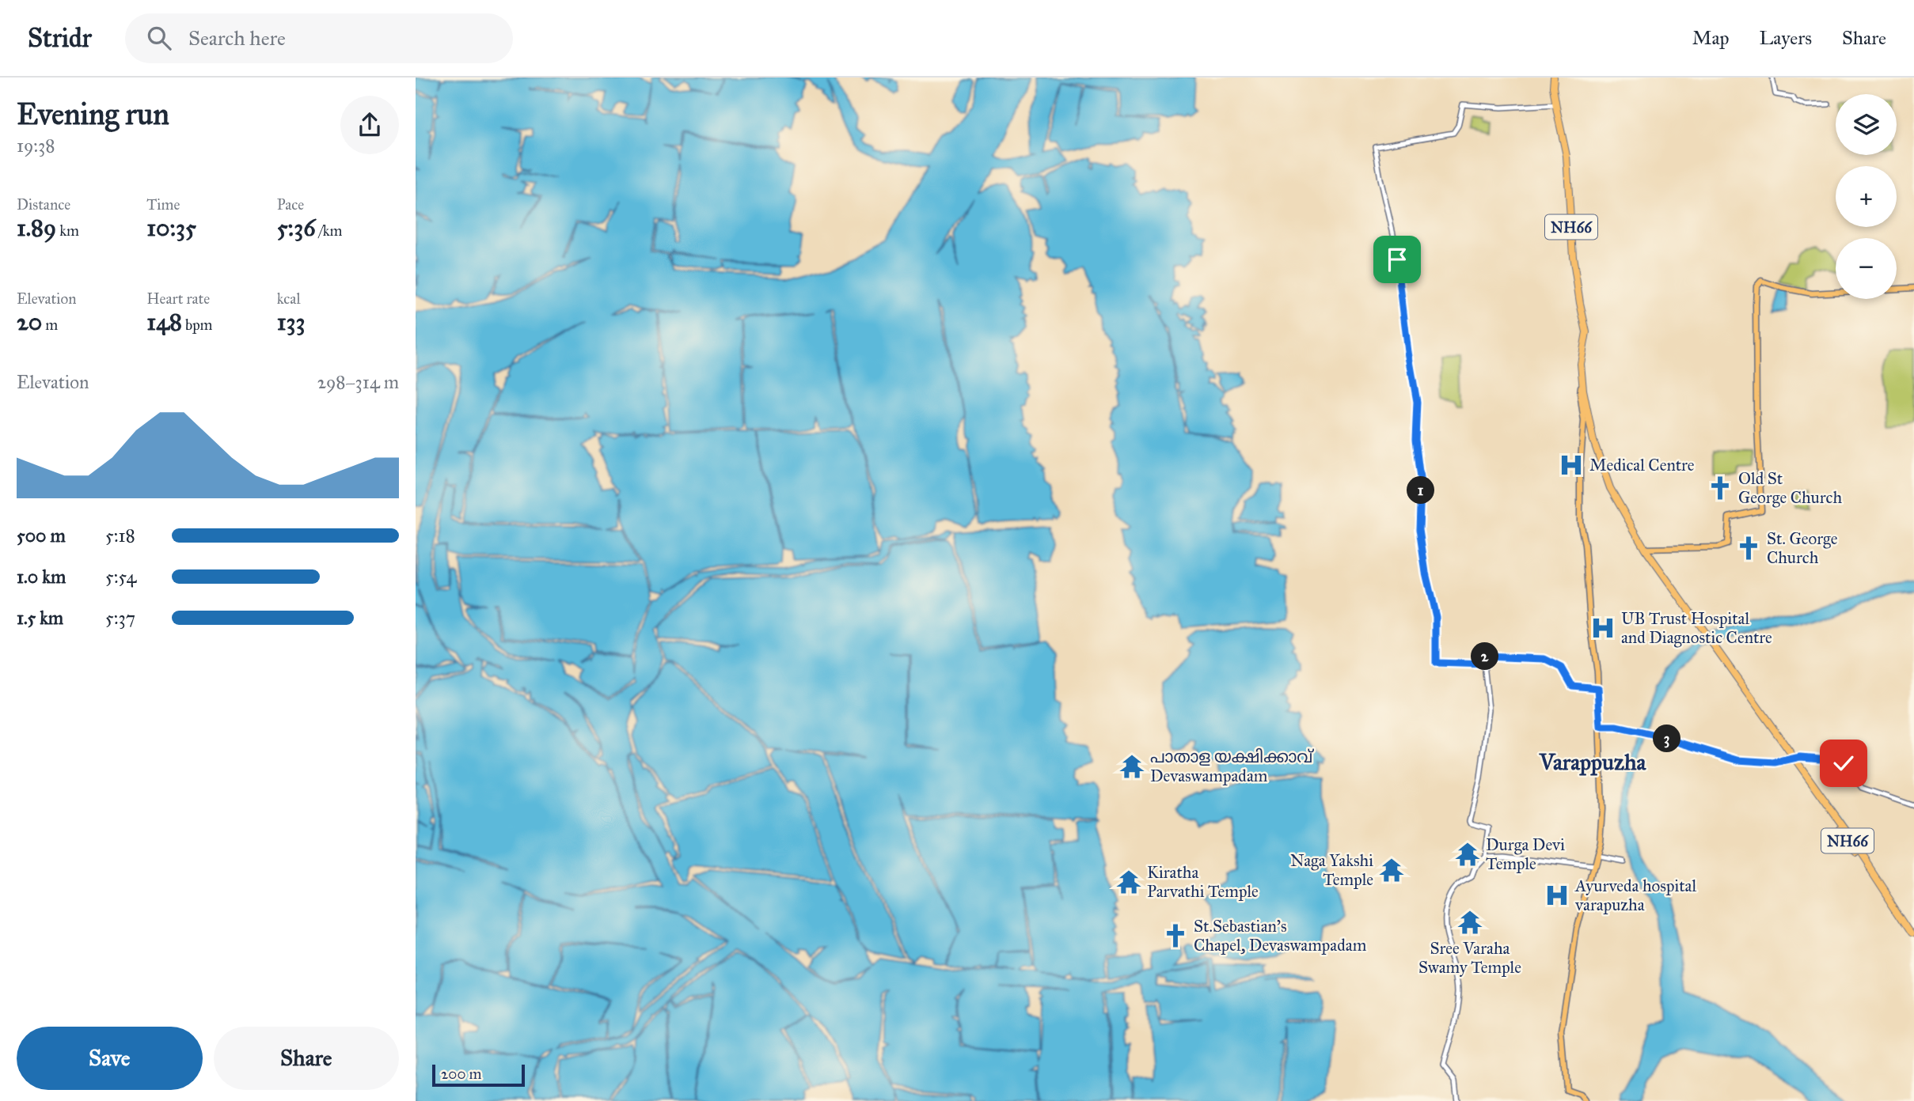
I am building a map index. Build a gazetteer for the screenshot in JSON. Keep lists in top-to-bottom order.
{
  "streets": {
    "highway": ["NH66"]
  },
  "districts": ["Varappuzha"],
  "places": {
    "hospital": ["Medical Centre", "UB Trust Hospital and Diagnostic Centre", "Ayurveda hospital varapuzha"],
    "church": ["Old St George Church", "St. George Church", "St.Sebastian's Chapel, Devaswampadam"],
    "temple": [
      "പാതാള യക്ഷിക്കാവ് Devaswampadam",
      "Durga Devi Temple",
      "Naga Yakshi Temple",
      "Kiratha Parvathi Temple",
      "Sree Varaha Swamy Temple"
    ]
  },
  "scale_bar": "200 m",
  "page": {
    "header": "Stridr",
    "search": "Search here",
    "nav": ["Map", "Layers", "Share"],
    "heading": ["Evening run", "19:38"],
    "map_buttons": ["+", "−"],
    "stats": [
      ["Distance", "1.89 km"],
      ["Time", "10:35"],
      ["Pace", "5:36 /km"],
      ["Elevation", "20 m"],
      ["Heart rate", "148 bpm"],
      ["kcal", "133"]
    ],
    "chart": ["Elevation", "298–314 m"],
    "pins": ["1", "2", "3"],
    "list": [
      {
        "name": "500 m",
        "note": "5:18"
      },
      {
        "name": "1.0 km",
        "note": "5:54"
      },
      {
        "name": "1.5 km",
        "note": "5:37"
      }
    ],
    "buttons": ["Save", "Share"],
    "scale": "200 m"
  }
}
